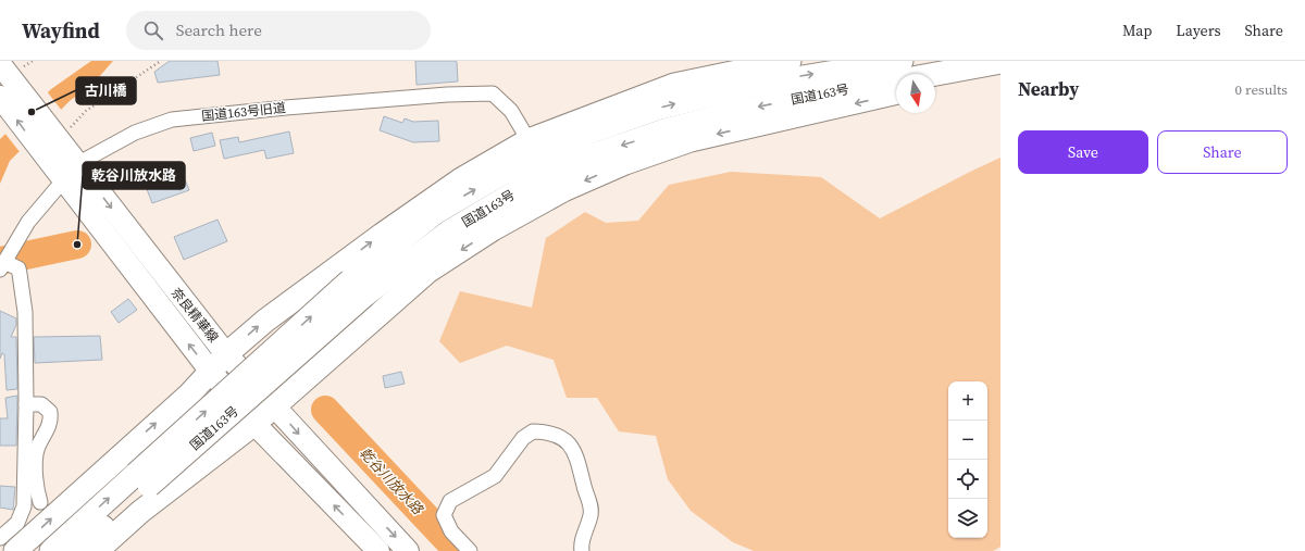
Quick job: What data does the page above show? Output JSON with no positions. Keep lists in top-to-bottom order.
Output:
{
  "streets": {
    "highway": ["国道163号"],
    "main road": ["奈良精華線"],
    "street": ["国道163号旧道"]
  },
  "crossings": [
    ["国道163号旧道", "奈良精華線"]
  ],
  "water": ["乾谷川放水路"],
  "places": ["古川橋", "乾谷川放水路"],
  "north": "bottom",
  "page": {
    "header": "Wayfind",
    "search": "Search here",
    "nav": ["Map", "Layers", "Share"],
    "heading": ["Nearby", "0 results"],
    "buttons": ["Save", "Share"],
    "map_buttons": ["+", "−"]
  }
}
